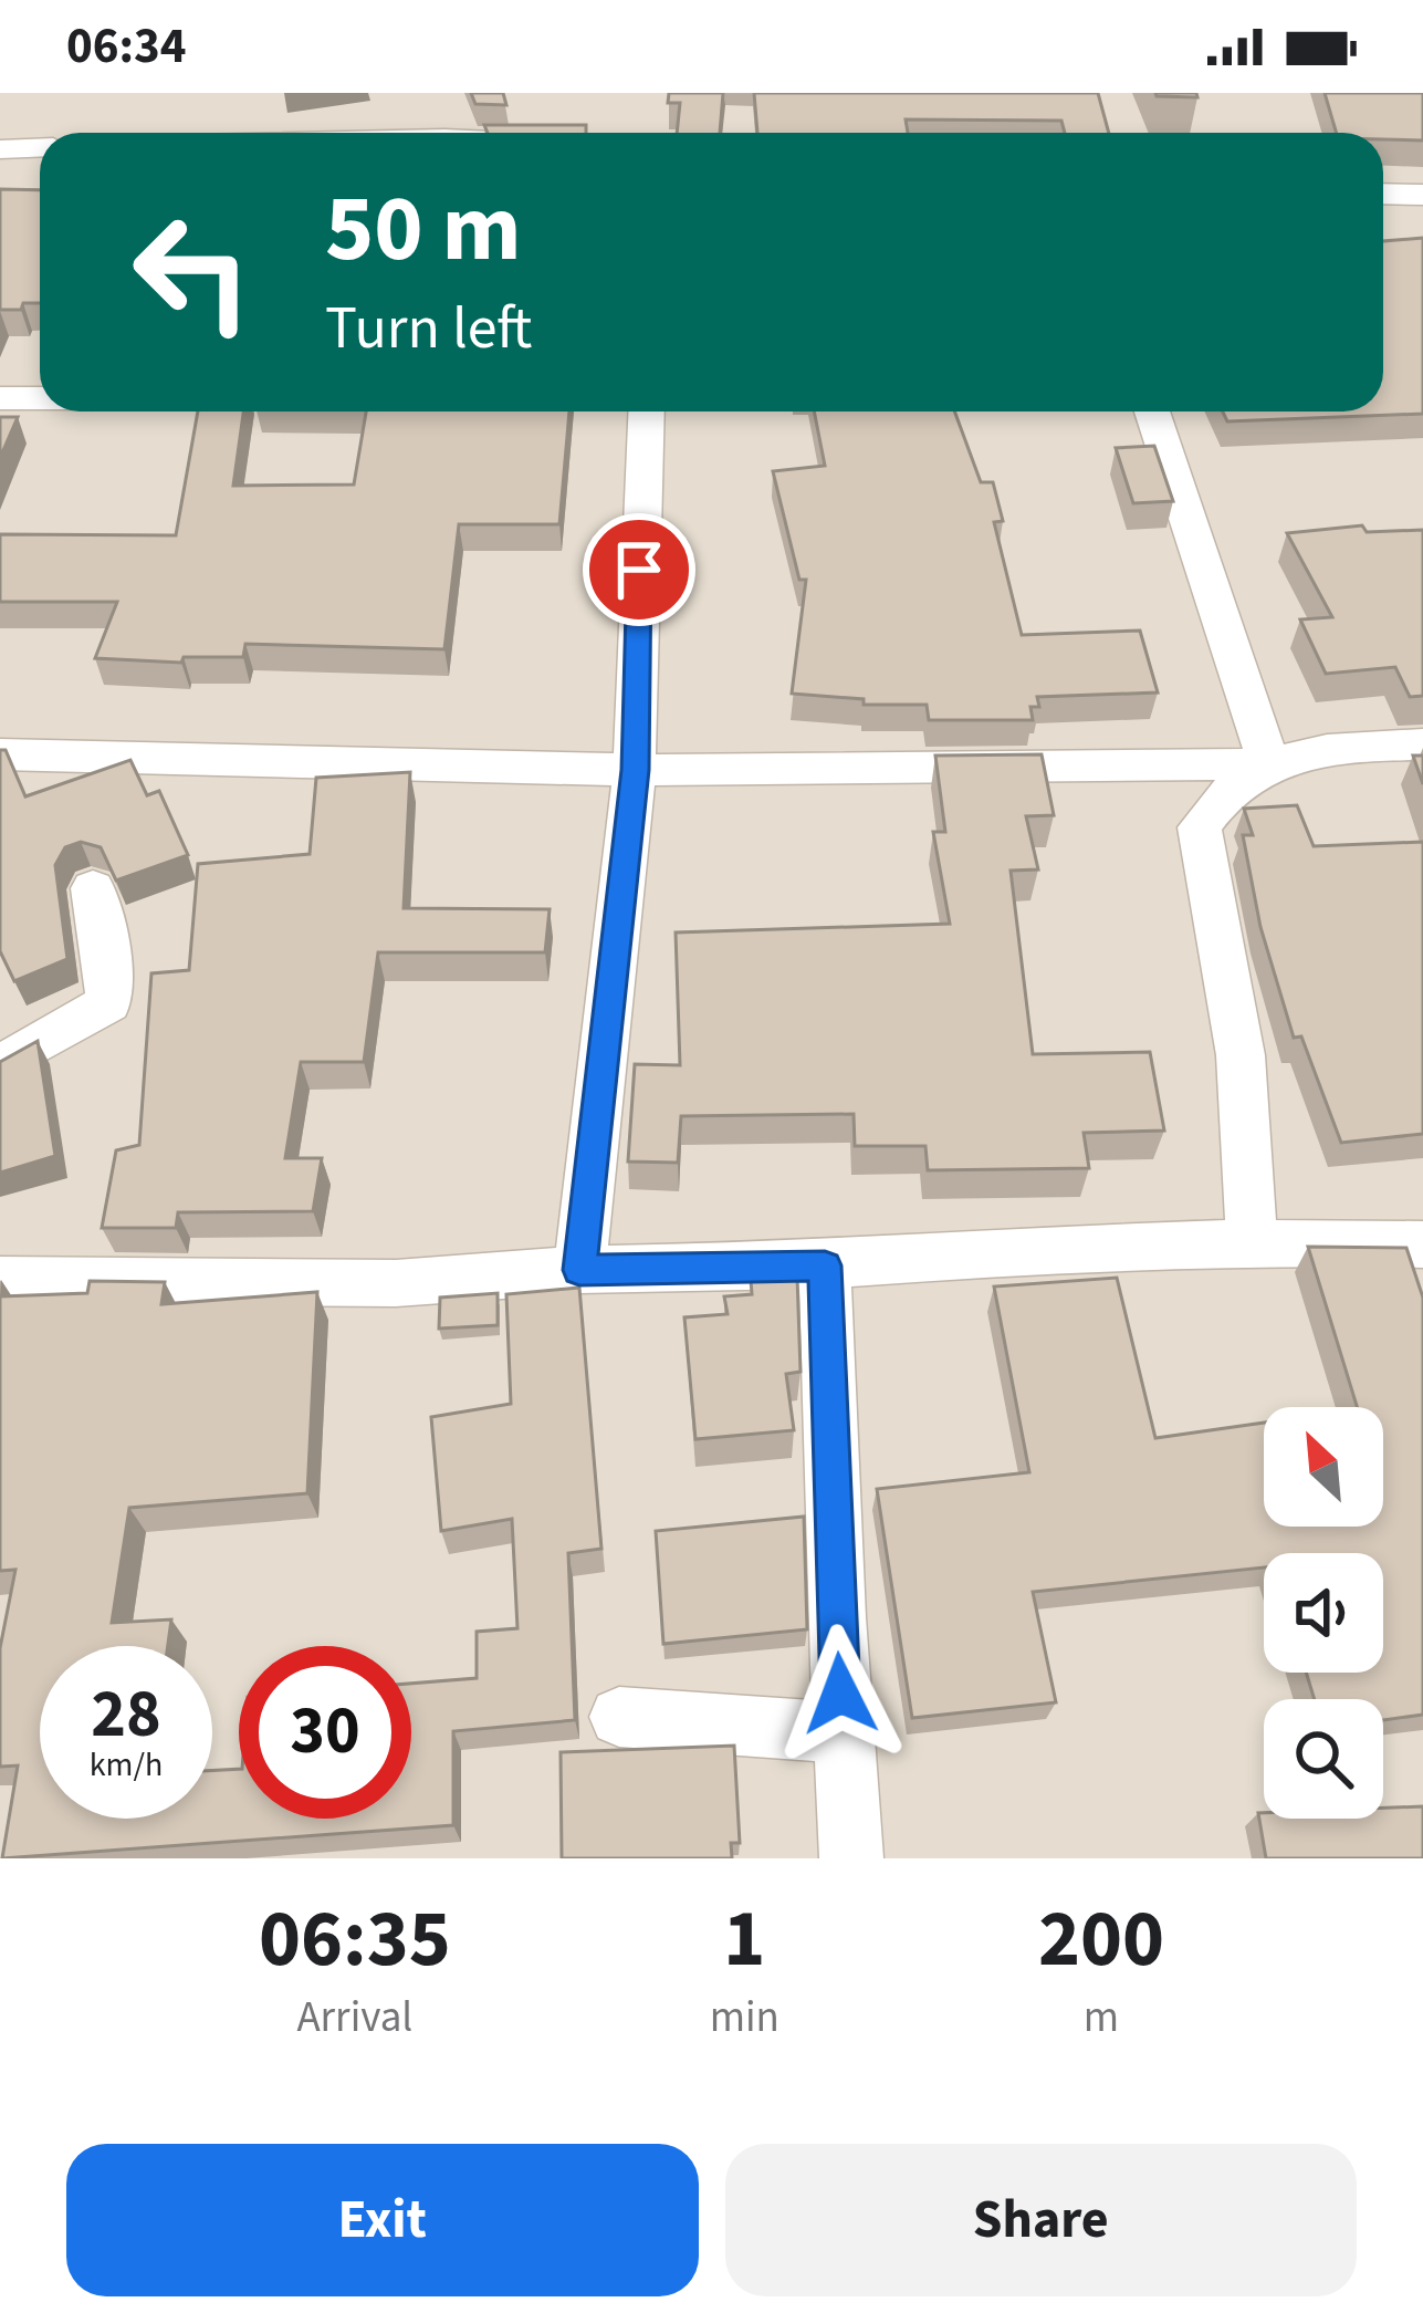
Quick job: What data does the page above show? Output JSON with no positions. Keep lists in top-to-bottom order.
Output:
{
  "north": "top left",
  "page": {
    "status": "06:34",
    "turn": ["50 m", "Turn left"],
    "speed": "28 km/h",
    "limit": "30",
    "eta": [
      "06:35",
      "Arrival",
      "1",
      "min",
      "200",
      "m"
    ],
    "buttons": ["Exit", "Share"]
  }
}
